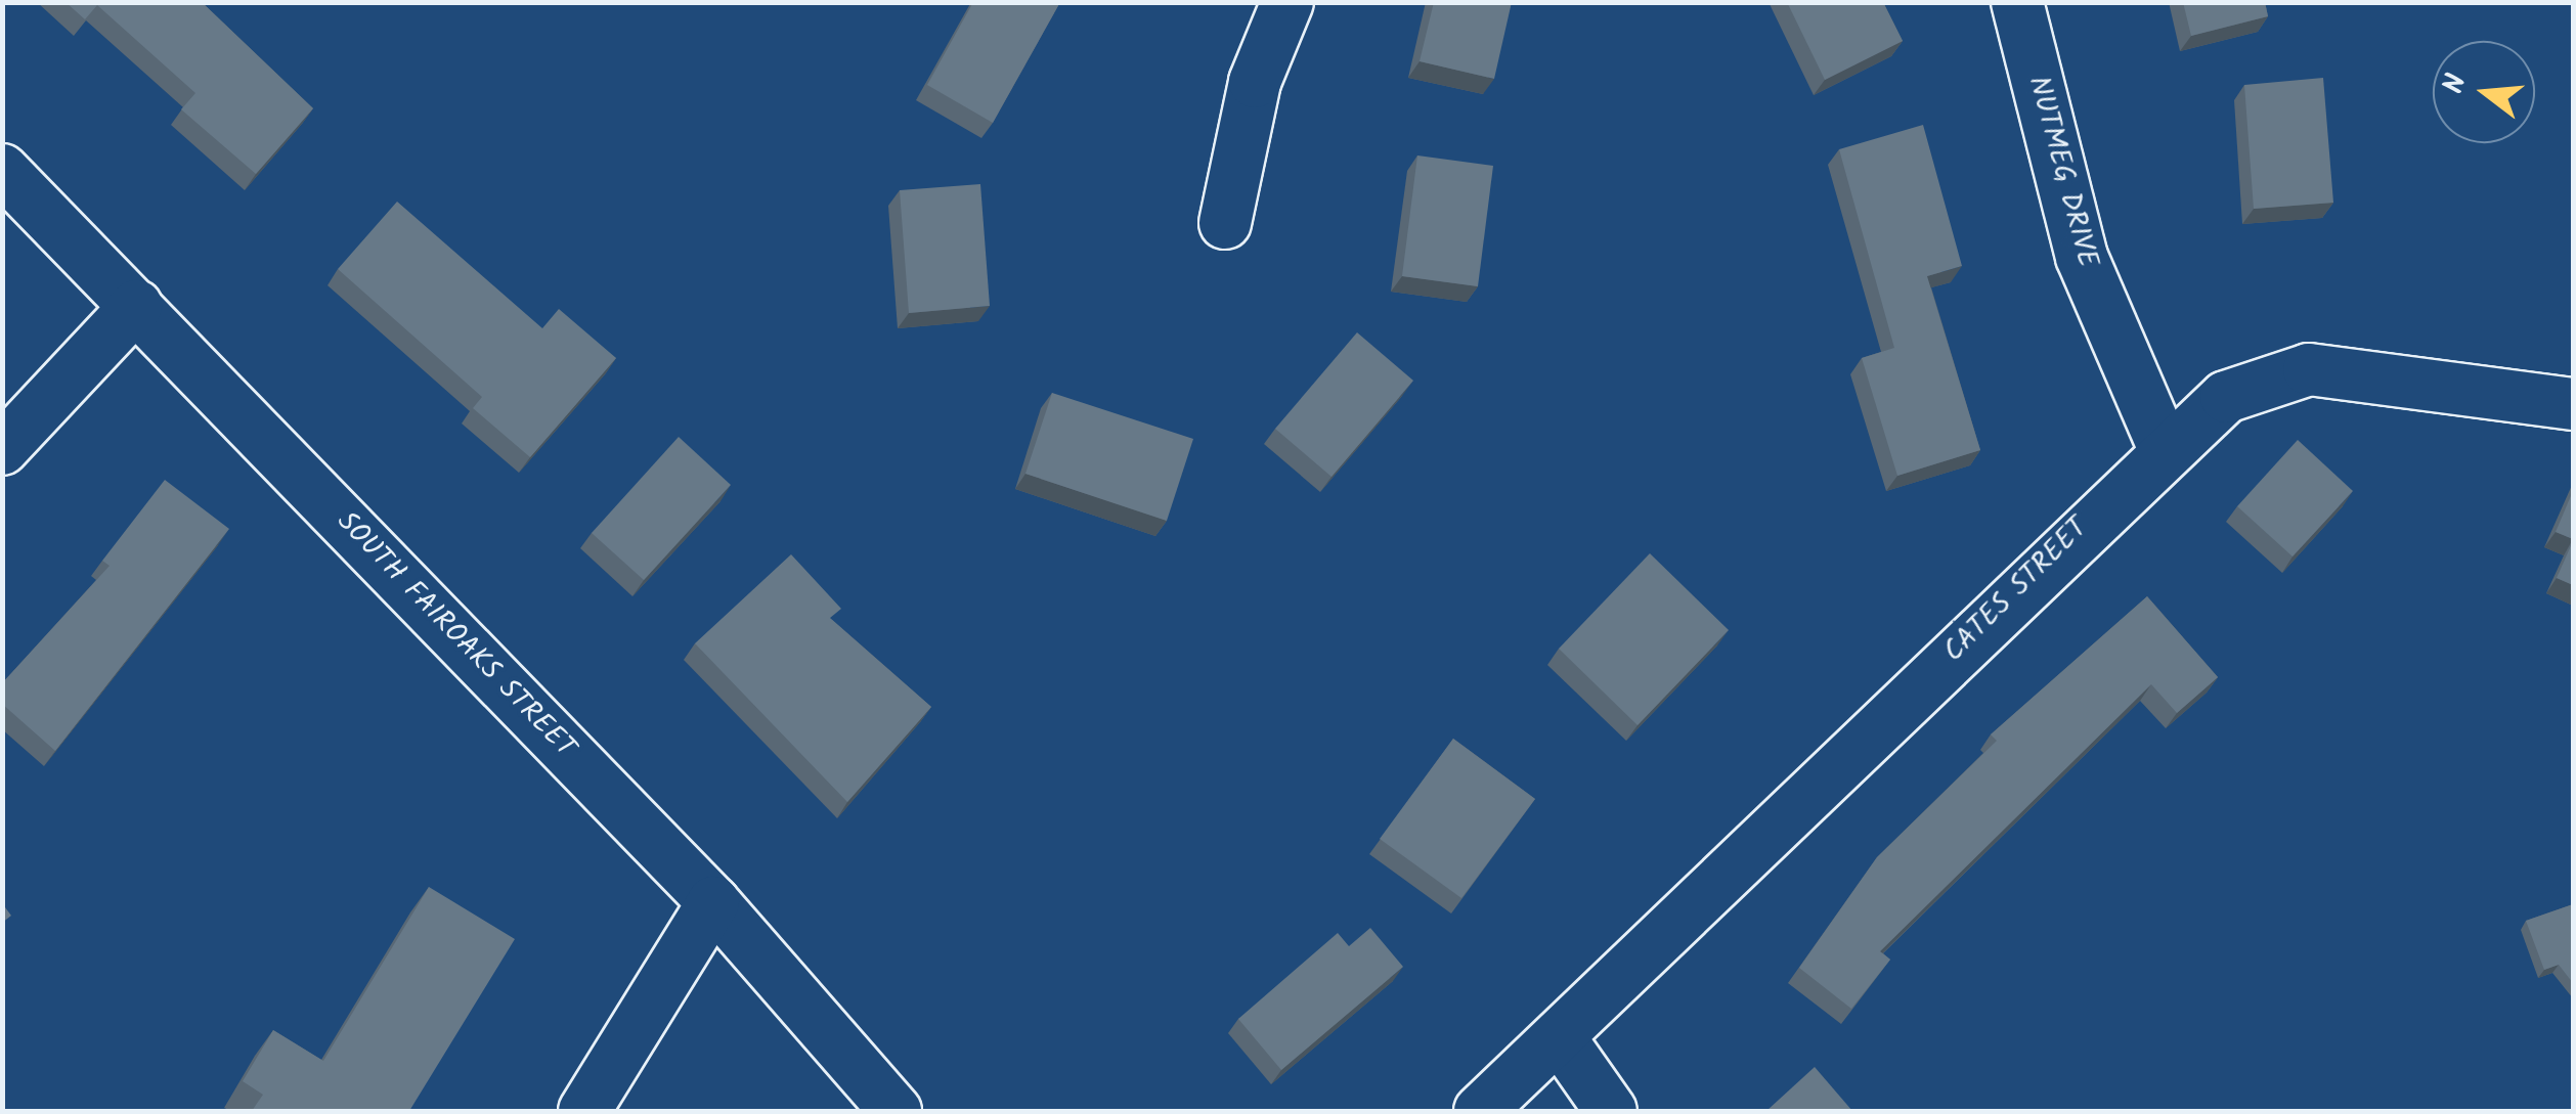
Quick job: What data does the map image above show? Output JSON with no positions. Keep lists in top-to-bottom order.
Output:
{
  "streets": {
    "street": ["NUTMEG DRIVE", "CATES STREET", "SOUTH FAIROAKS STREET"]
  },
  "crossings": [
    ["NUTMEG DRIVE", "CATES STREET"]
  ],
  "north": "left"
}
